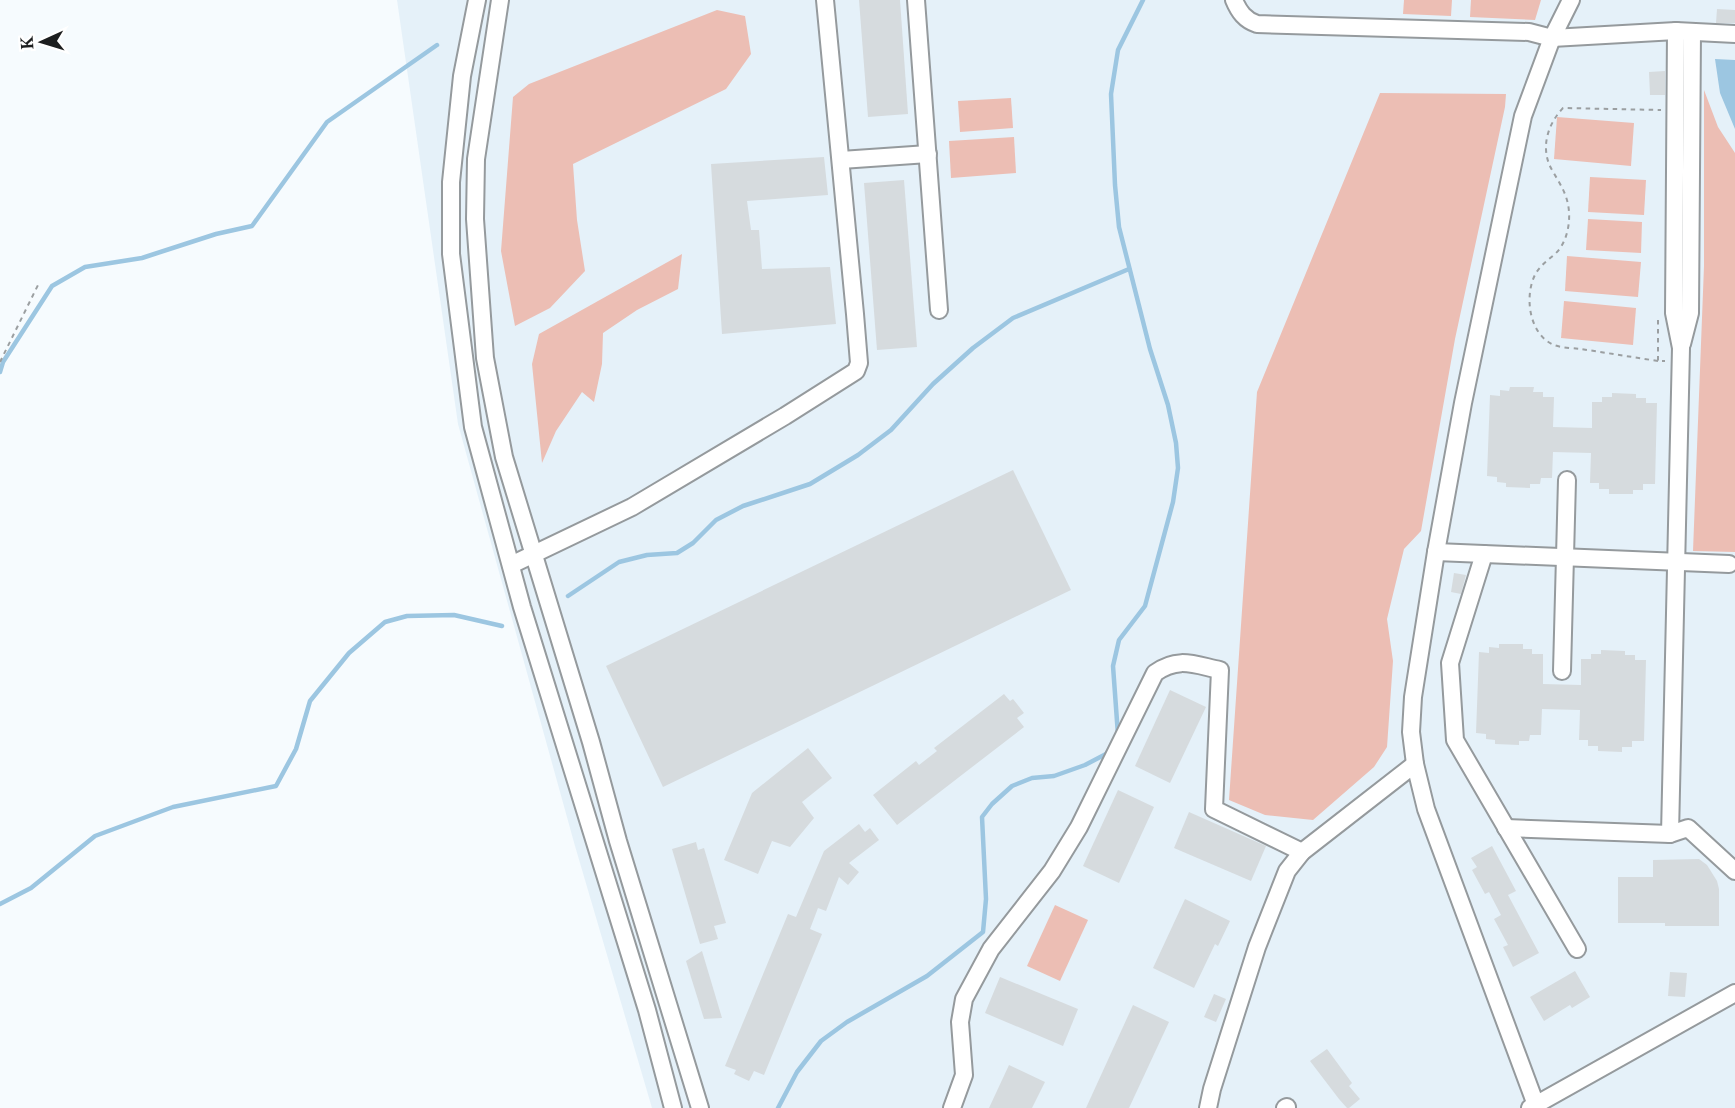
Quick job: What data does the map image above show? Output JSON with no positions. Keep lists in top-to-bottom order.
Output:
{
  "north": "left"
}
